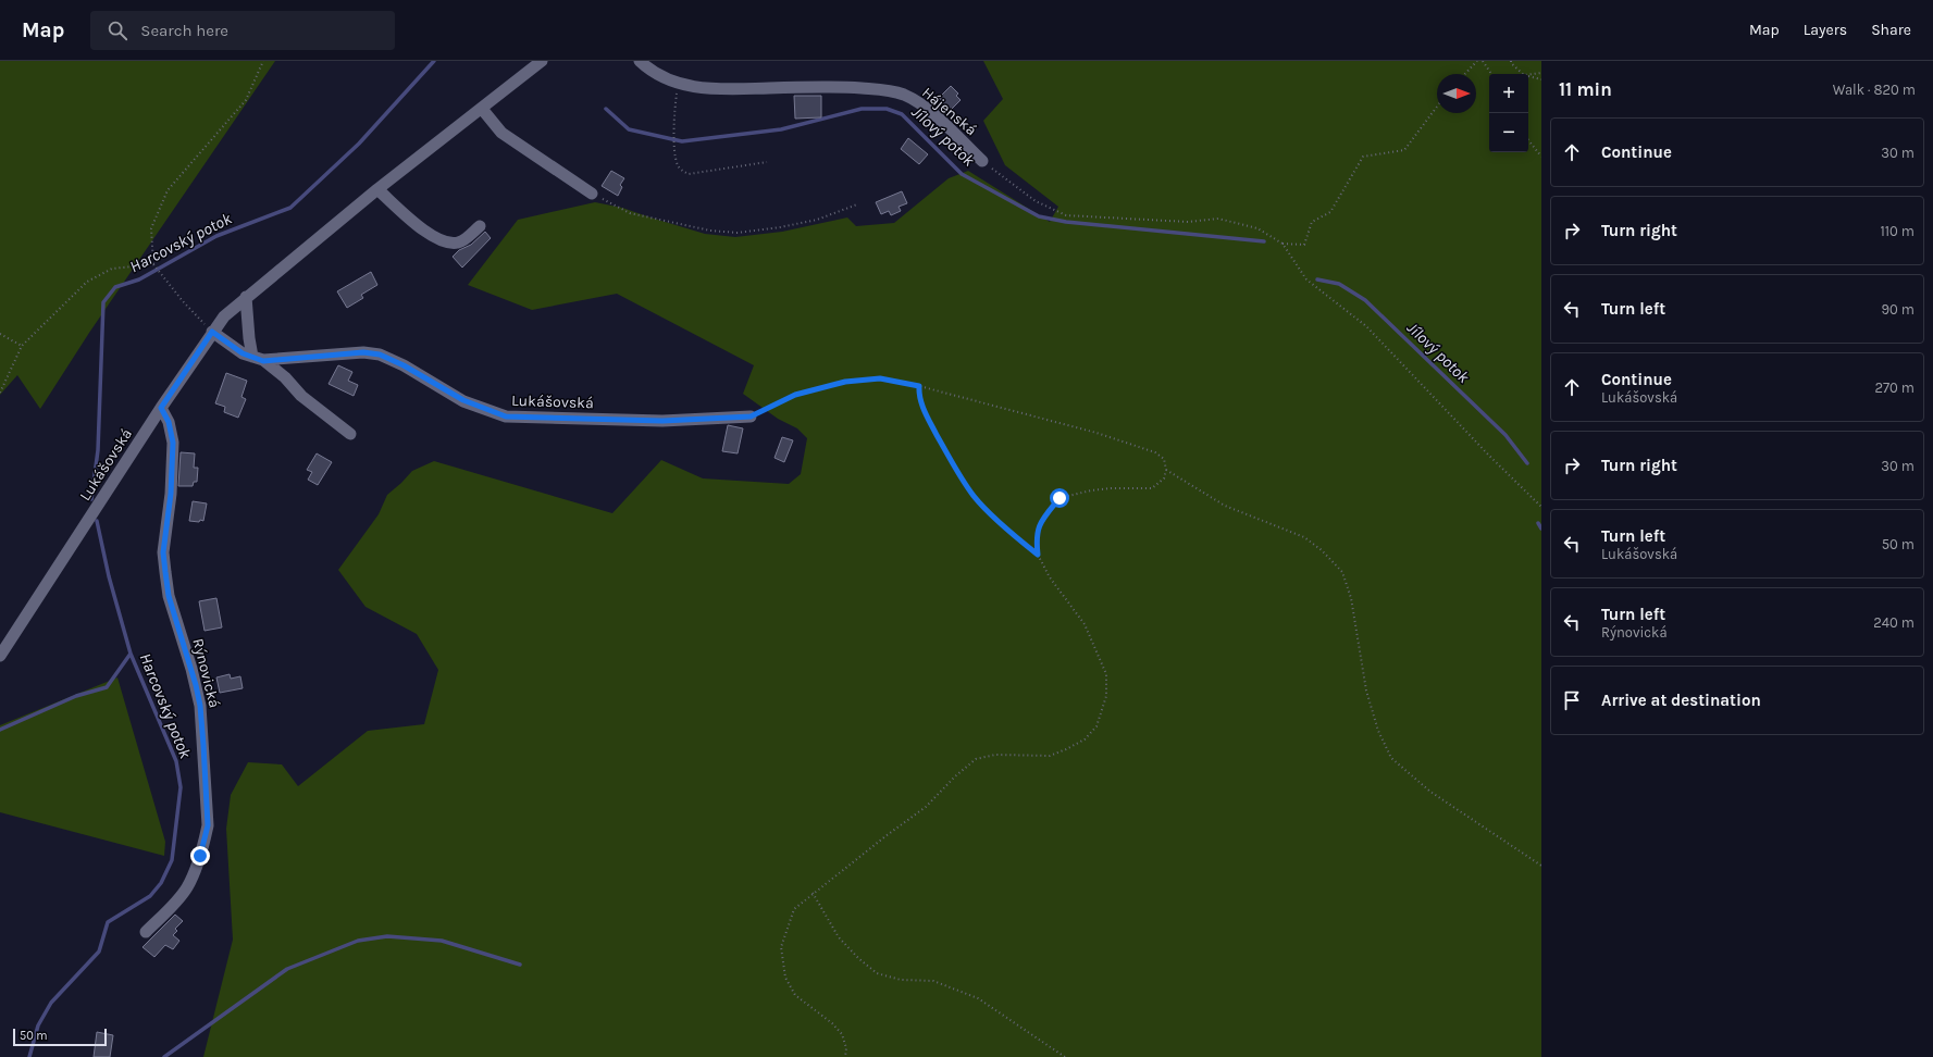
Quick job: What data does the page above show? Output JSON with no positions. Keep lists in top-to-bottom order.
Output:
{
  "streets": {
    "street": ["Hájenská", "Lukášovská", "Rýnovická"]
  },
  "crossings": [
    ["Lukášovská", "Rýnovická"]
  ],
  "water": ["Jílový potok", "Harcovský potok"],
  "scale_bar": "50 m",
  "north": "right",
  "page": {
    "header": "Map",
    "search": "Search here",
    "nav": ["Map", "Layers", "Share"],
    "heading": ["11 min", "Walk · 820 m"],
    "map_buttons": ["+", "−"],
    "list": [
      ["Continue", "30 m"],
      ["Turn right", "110 m"],
      ["Turn left", "90 m"],
      ["Continue", "Lukášovská", "270 m"],
      ["Turn right", "30 m"],
      ["Turn left", "Lukášovská", "50 m"],
      ["Turn left", "Rýnovická", "240 m"],
      "Arrive at destination"
    ],
    "scale": "50 m"
  }
}
